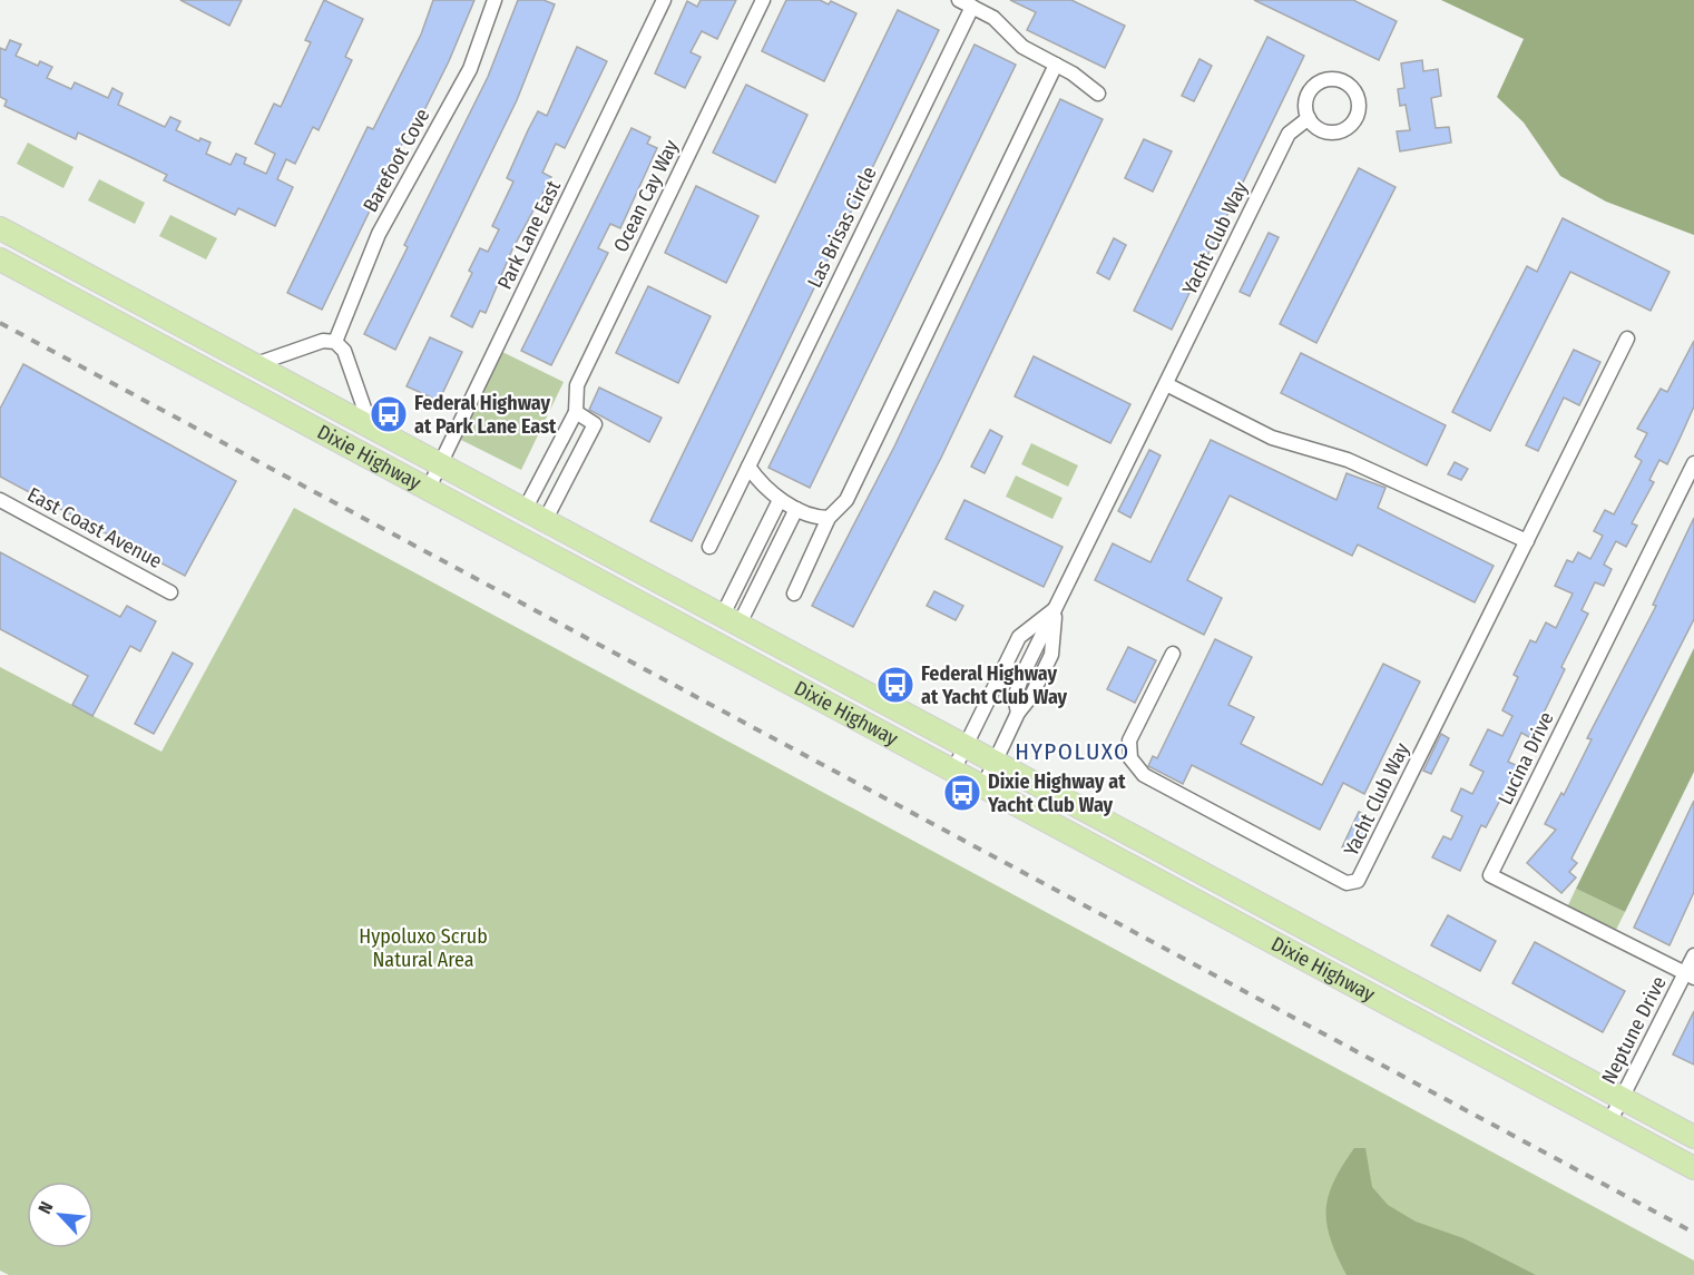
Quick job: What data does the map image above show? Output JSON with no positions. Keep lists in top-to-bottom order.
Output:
{
  "streets": {
    "main road": ["Dixie Highway"],
    "street": [
      "Barefoot Cove",
      "Ocean Cay Way",
      "Las Brisas Circle",
      "Park Lane East",
      "Yacht Club Way",
      "East Coast Avenue",
      "Lucina Drive",
      "Neptune Drive"
    ]
  },
  "crossings": [
    ["Ocean Cay Way", "Dixie Highway"],
    ["Park Lane East", "Dixie Highway"],
    ["Yacht Club Way", "Dixie Highway"],
    ["Dixie Highway", "Neptune Drive"],
    ["Lucina Drive", "Neptune Drive"]
  ],
  "districts": ["HYPOLUXO"],
  "parks": ["Hypoluxo Scrub Natural Area"],
  "places": {
    "bus stop": ["Federal Highway at Park Lane East", "Federal Highway at Yacht Club Way", "Dixie Highway at Yacht Club Way"]
  },
  "north": "top left"
}
